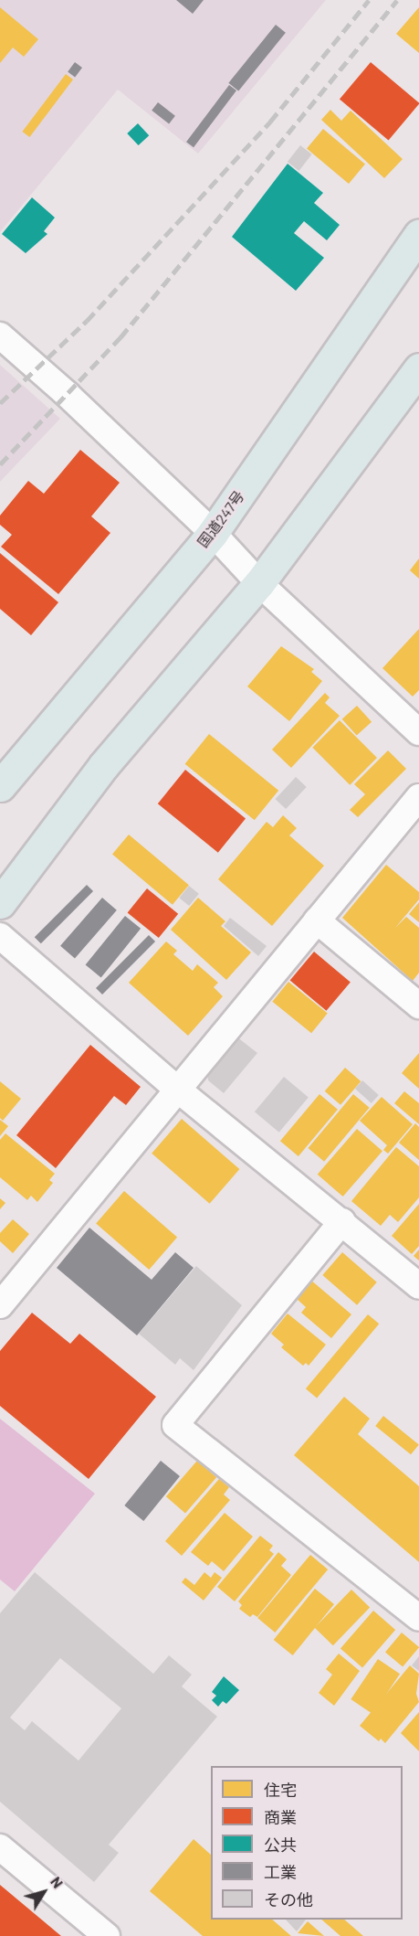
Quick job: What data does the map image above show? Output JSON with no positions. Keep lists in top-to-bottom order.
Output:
{
  "streets": {
    "highway": ["国道247号"]
  },
  "legend": [
    "住宅",
    "商業",
    "公共",
    "工業",
    "その他"
  ],
  "north": "top right"
}
